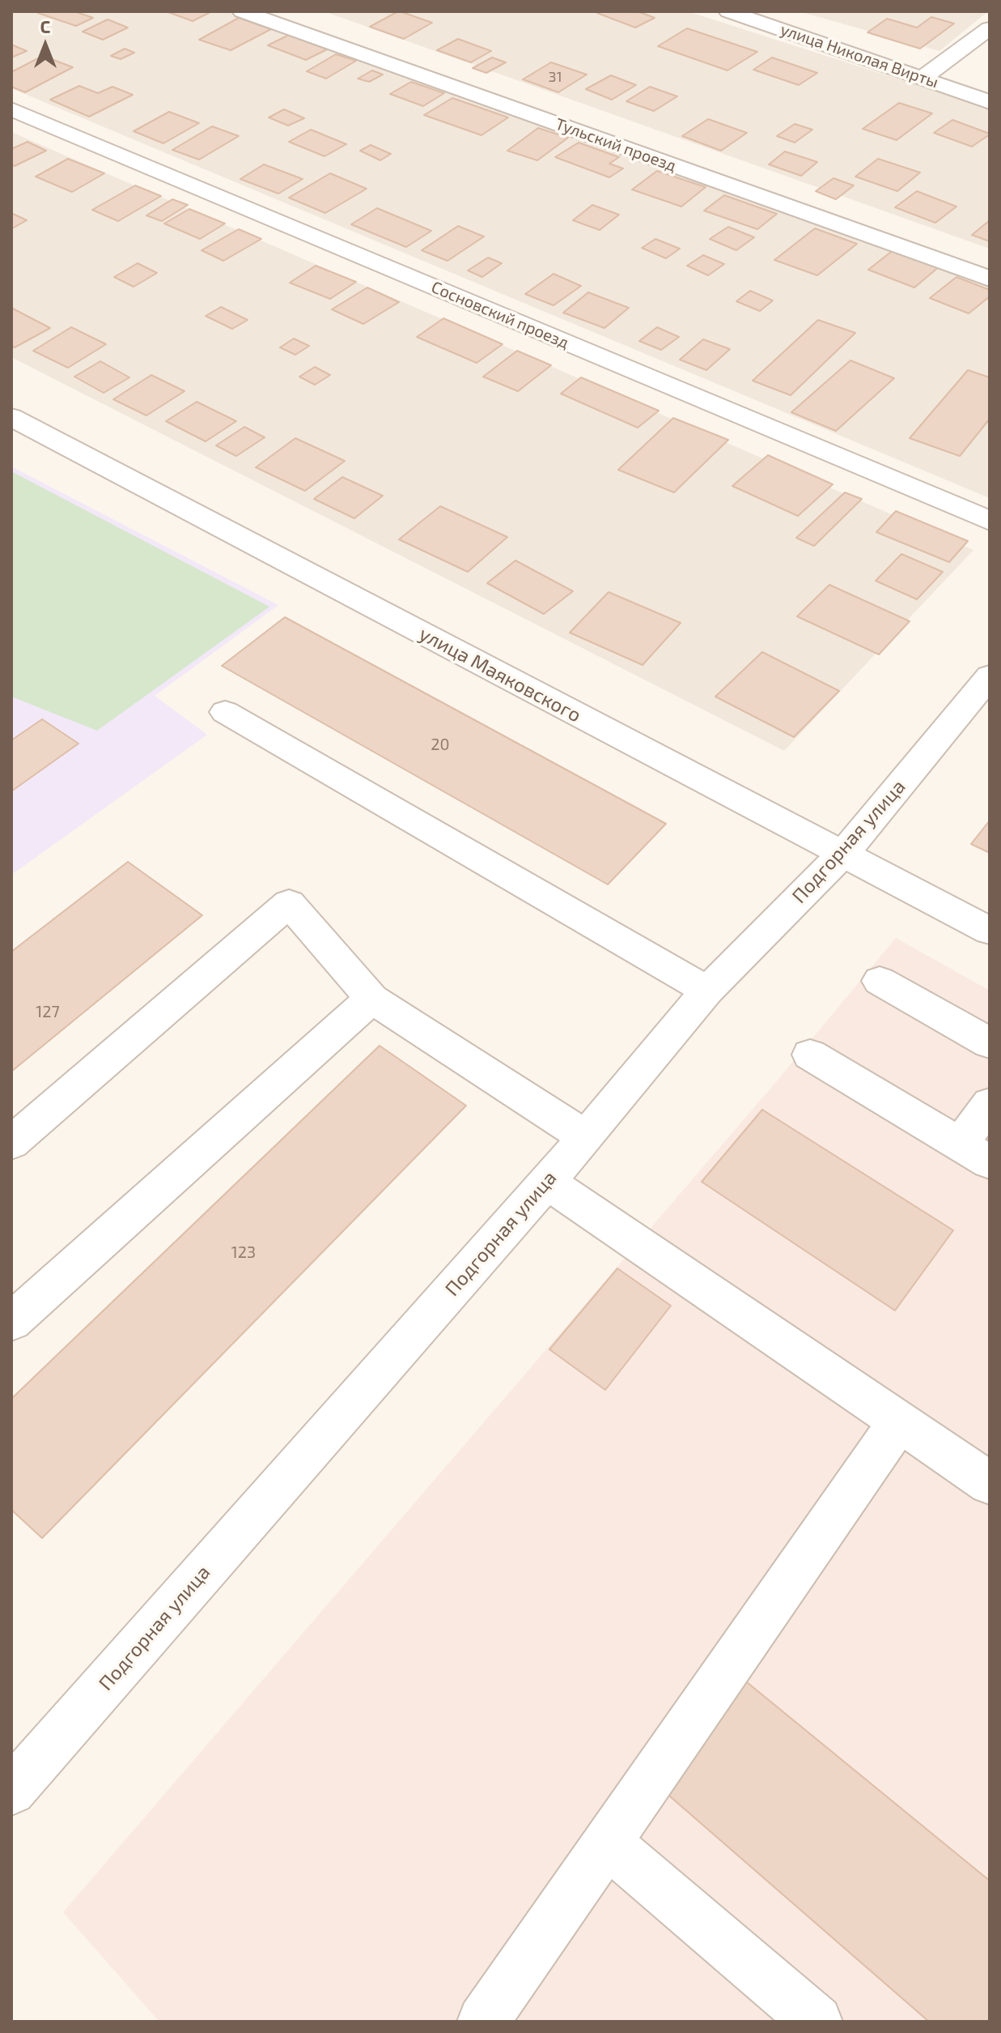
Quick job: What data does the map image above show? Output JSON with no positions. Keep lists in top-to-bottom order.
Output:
{
  "streets": {
    "street": [
      "улица Николая Вирты",
      "Тульский проезд",
      "Сосновский проезд",
      "улица Маяковского",
      "Подгорная улица"
    ]
  },
  "crossings": [
    ["улица Маяковского", "Подгорная улица"]
  ],
  "house_numbers": [
    "31",
    "20",
    "127",
    "123"
  ],
  "north": "top"
}
